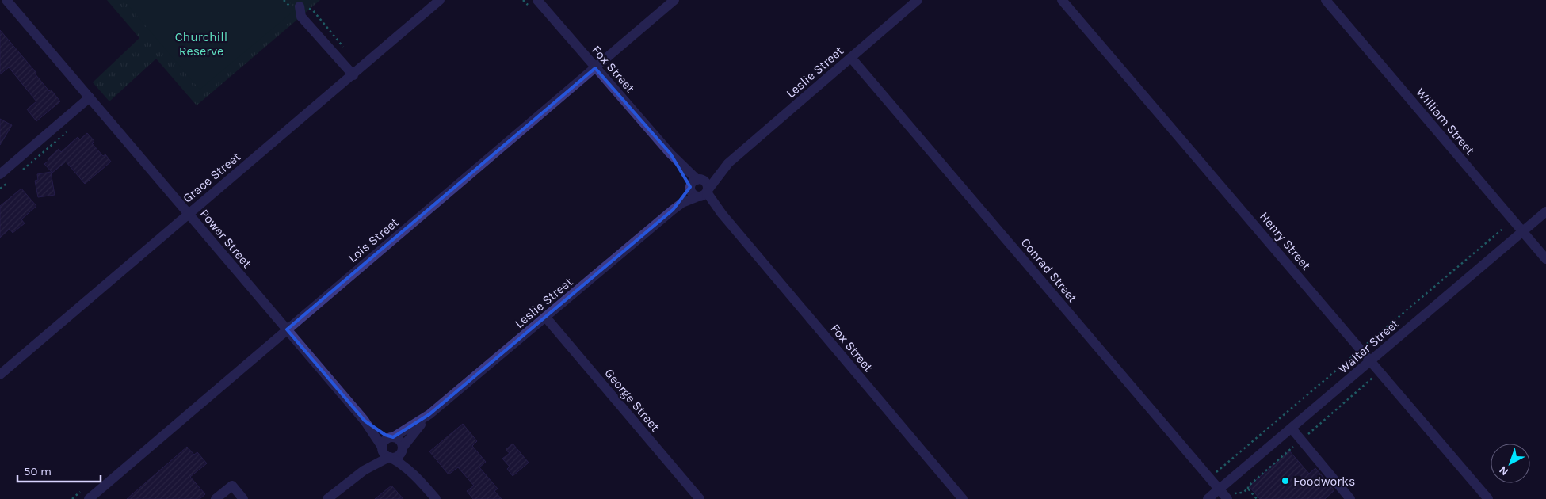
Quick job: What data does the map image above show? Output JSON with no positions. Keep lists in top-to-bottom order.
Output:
{
  "streets": {
    "street": [
      "Fox Street",
      "Leslie Street",
      "William Street",
      "Grace Street",
      "Power Street",
      "Lois Street",
      "Henry Street",
      "Conrad Street",
      "Walter Street",
      "George Street"
    ]
  },
  "crossings": [
    ["Fox Street", "Leslie Street"],
    ["Fox Street", "Lois Street"],
    ["Leslie Street", "Power Street"],
    ["Leslie Street", "Conrad Street"],
    ["Leslie Street", "George Street"],
    ["William Street", "Walter Street"],
    ["Grace Street", "Power Street"],
    ["Power Street", "Lois Street"],
    ["Henry Street", "Walter Street"],
    ["Conrad Street", "Walter Street"]
  ],
  "parks": ["Churchill Reserve"],
  "places": ["Foodworks"],
  "scale_bar": "50 m",
  "north": "bottom left"
}
